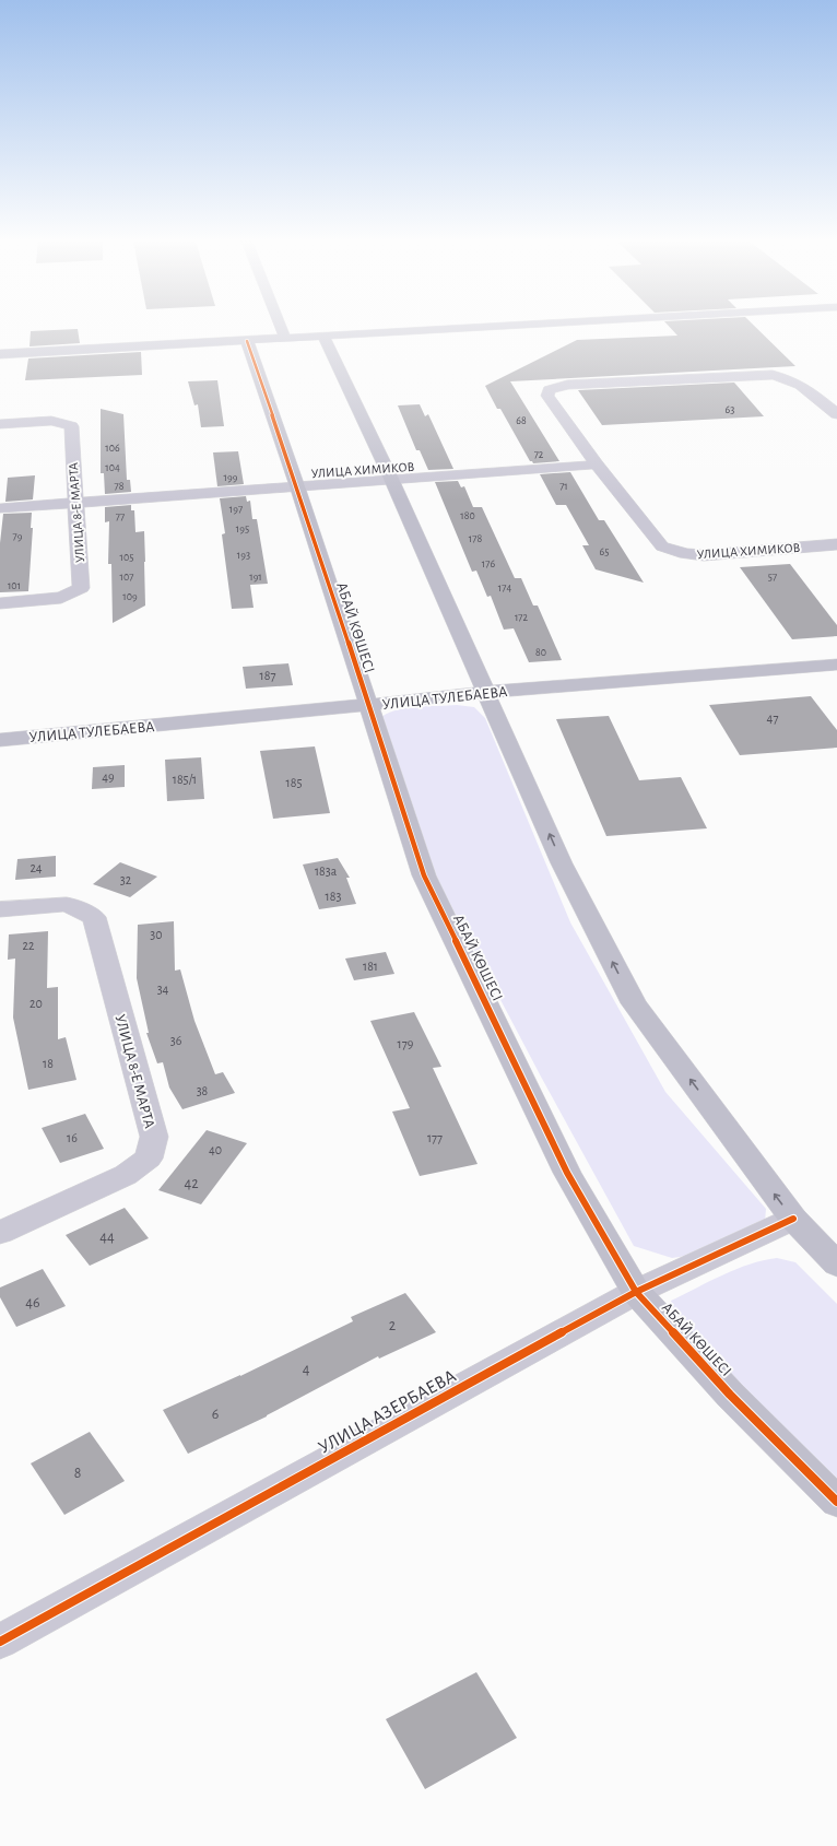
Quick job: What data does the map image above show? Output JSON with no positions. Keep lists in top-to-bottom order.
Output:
{
  "streets": {
    "street": [
      "УЛИЦА ХИМИКОВ",
      "УЛИЦА 8-Е МАРТА",
      "АБАЙ КӨШЕСІ",
      "УЛИЦА ТУЛЕБАЕВА",
      "УЛИЦА АЗЕРБАЕВА"
    ]
  },
  "crossings": [
    ["УЛИЦА ХИМИКОВ", "УЛИЦА 8-Е МАРТА"],
    ["УЛИЦА ХИМИКОВ", "АБАЙ КӨШЕСІ"],
    ["АБАЙ КӨШЕСІ", "УЛИЦА ТУЛЕБАЕВА"],
    ["АБАЙ КӨШЕСІ", "УЛИЦА АЗЕРБАЕВА"]
  ],
  "house_numbers": [
    "63",
    "68",
    "106",
    "72",
    "104",
    "199",
    "78",
    "71",
    "197",
    "180",
    "77",
    "195",
    "79",
    "178",
    "65",
    "193",
    "105",
    "176",
    "107",
    "191",
    "57",
    "101",
    "174",
    "109",
    "172",
    "80",
    "187",
    "47",
    "49",
    "185/1",
    "185",
    "24",
    "183а",
    "32",
    "183",
    "30",
    "22",
    "181",
    "34",
    "20",
    "36",
    "179",
    "18",
    "38",
    "16",
    "177",
    "40",
    "42",
    "44",
    "46",
    "2",
    "4",
    "6",
    "8"
  ]
}
